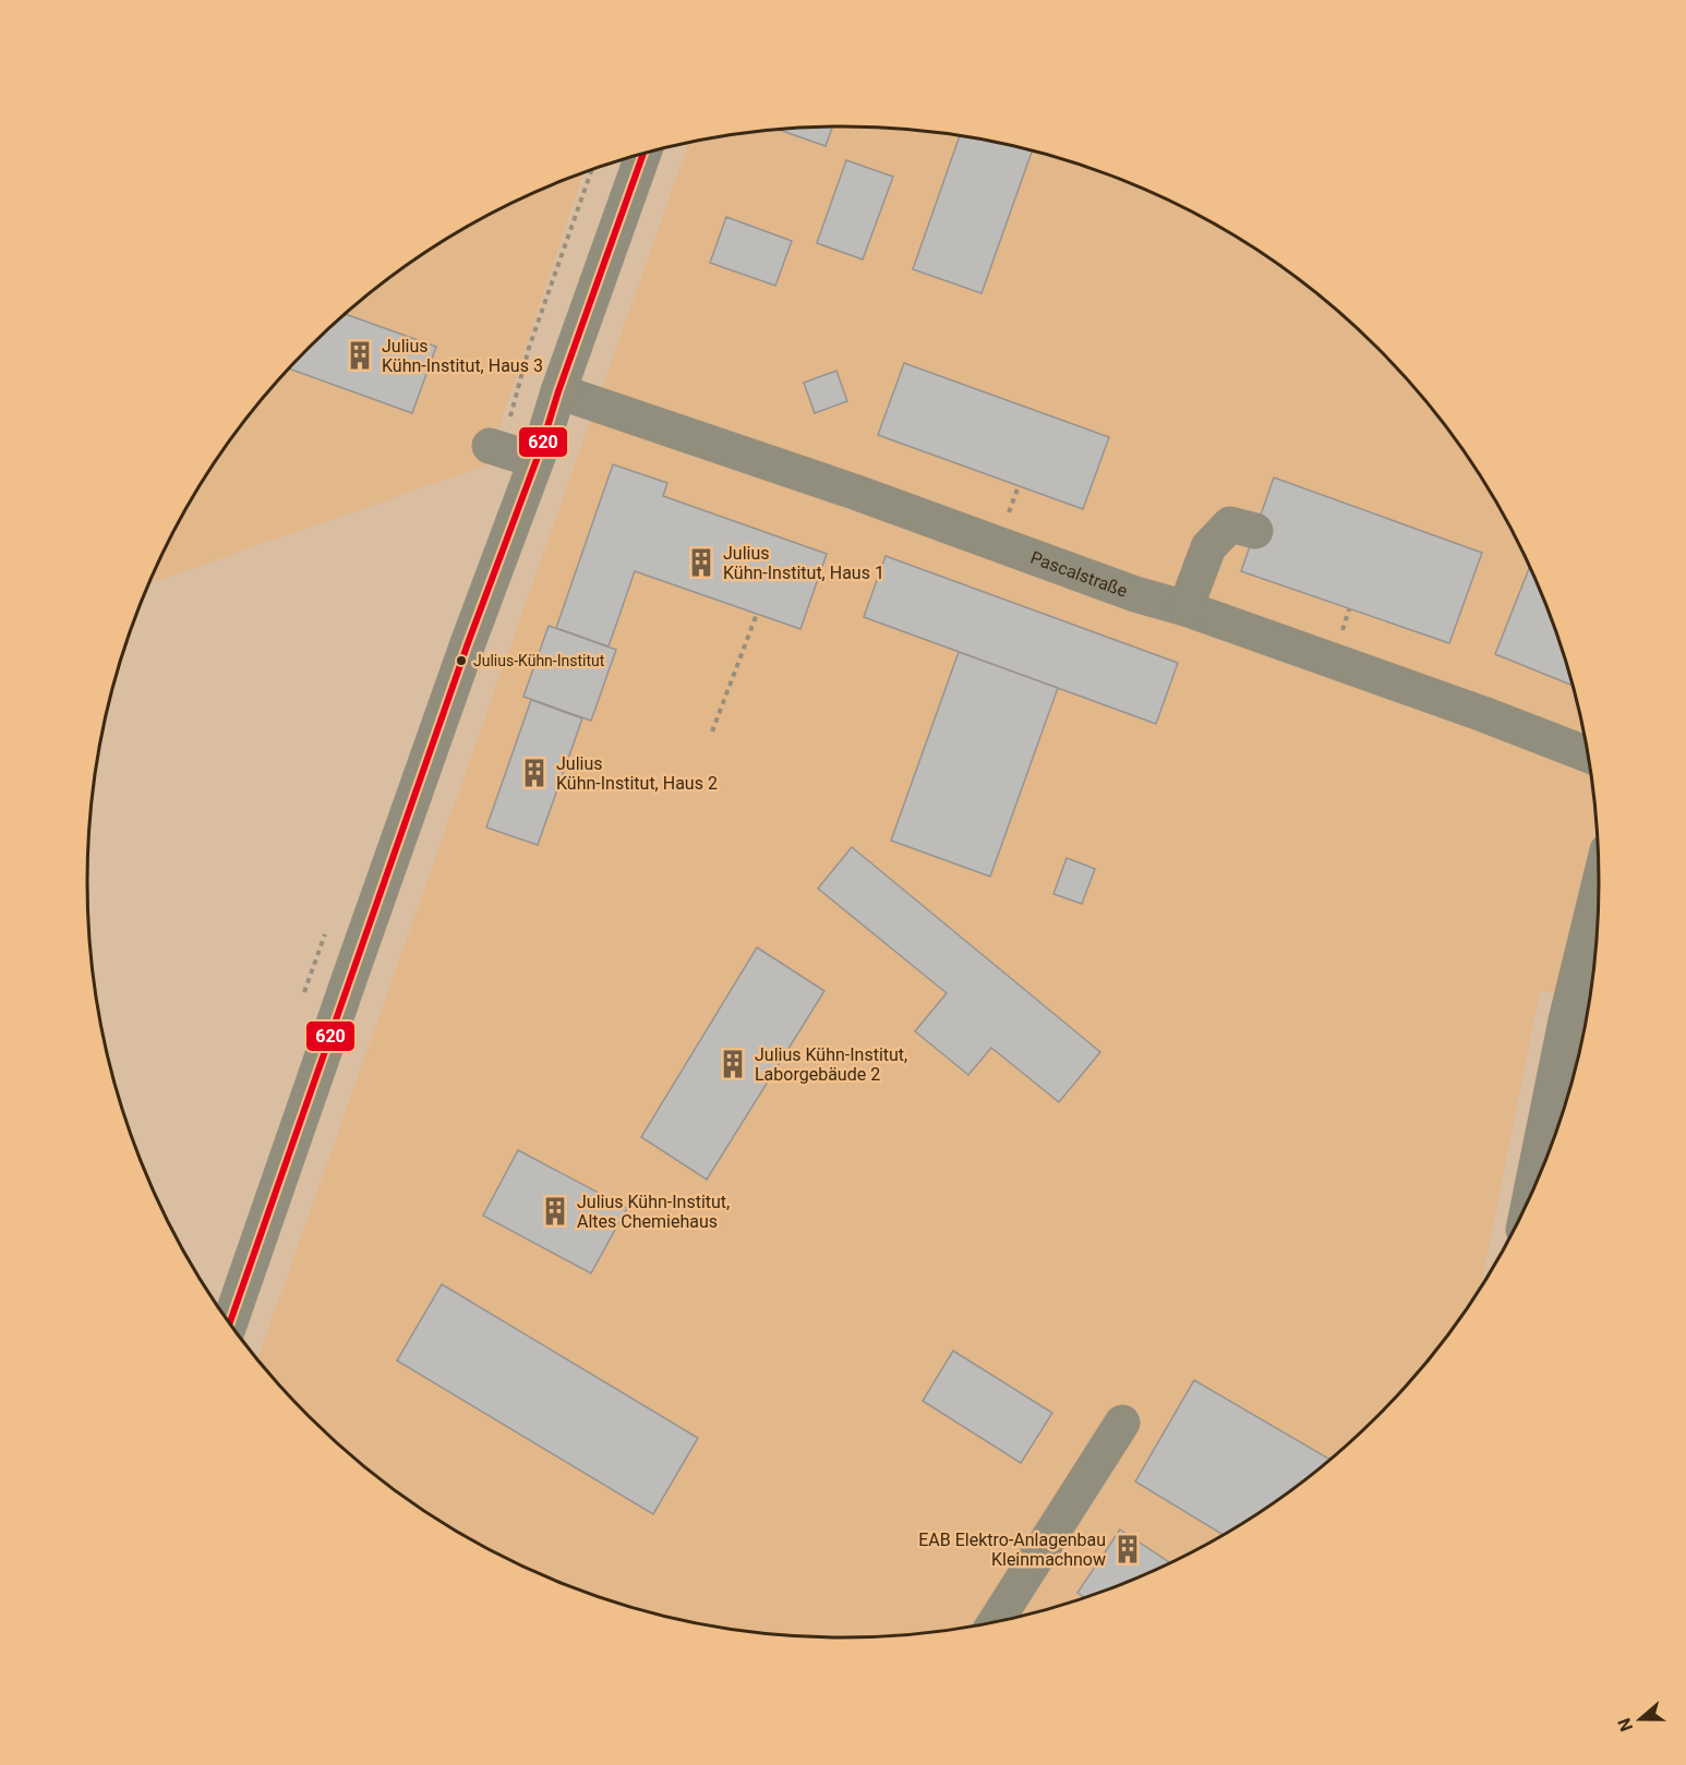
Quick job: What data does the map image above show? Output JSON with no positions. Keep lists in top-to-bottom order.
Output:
{
  "streets": {
    "street": ["Pascalstraße"]
  },
  "places": {
    "building": [
      "Julius Kühn-Institut, Haus 3",
      "Julius Kühn-Institut, Haus 1",
      "Julius Kühn-Institut, Haus 2",
      "Julius Kühn-Institut, Laborgebäude 2",
      "Julius Kühn-Institut, Altes Chemiehaus",
      "EAB Elektro-Anlagenbau Kleinmachnow"
    ],
    "other": ["Julius-Kühn-Institut"]
  },
  "lines": ["transit line 620"],
  "north": "left"
}
